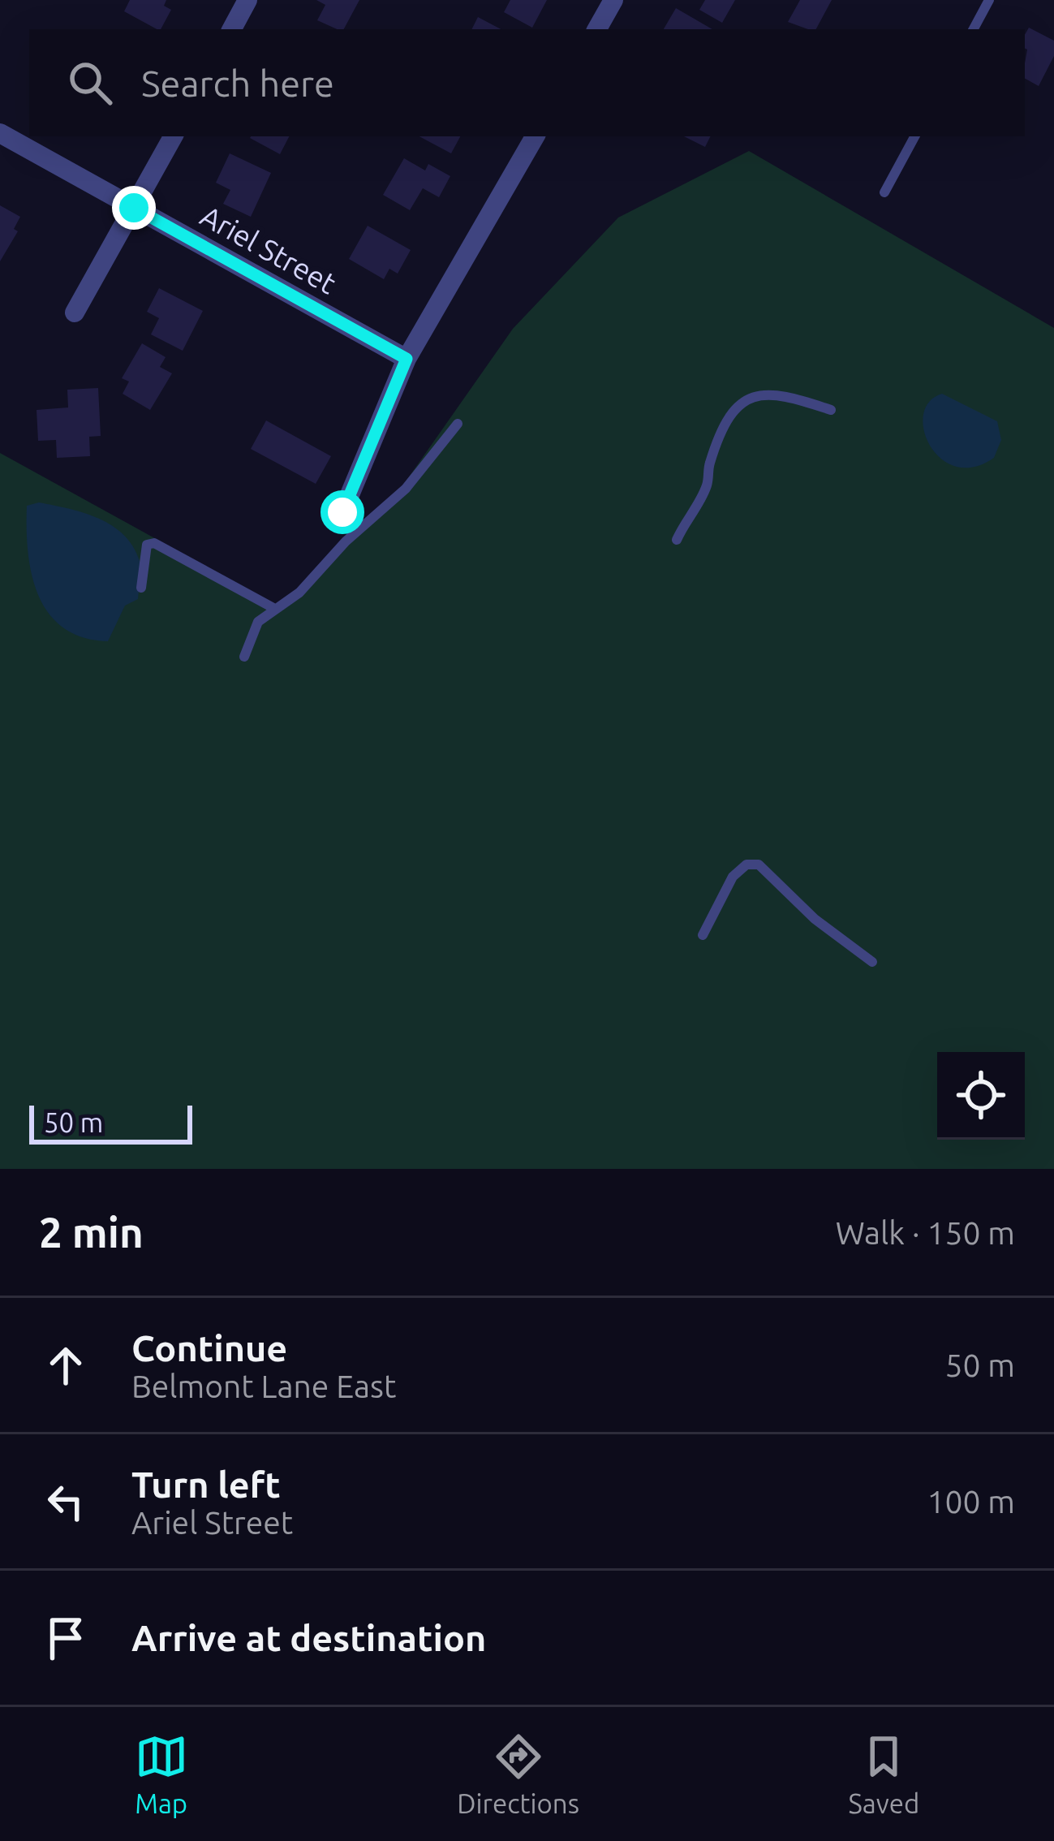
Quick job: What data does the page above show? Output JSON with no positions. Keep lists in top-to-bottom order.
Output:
{
  "streets": {
    "street": ["Ariel Street"]
  },
  "scale_bar": "50 m",
  "page": {
    "search": "Search here",
    "scale": "50 m",
    "heading": ["2 min", "Walk · 150 m"],
    "list": [
      ["Continue", "Belmont Lane East", "50 m"],
      ["Turn left", "Ariel Street", "100 m"],
      "Arrive at destination"
    ],
    "nav": ["Map", "Directions", "Saved"]
  }
}
